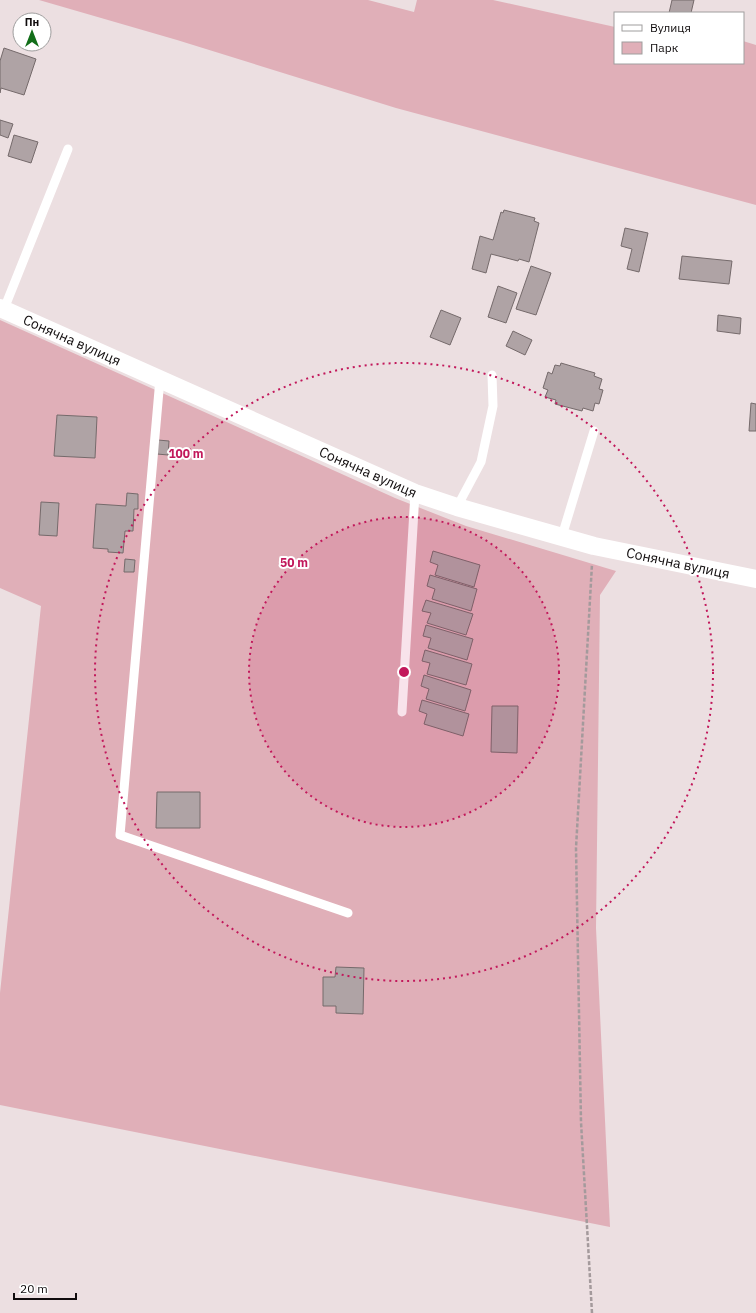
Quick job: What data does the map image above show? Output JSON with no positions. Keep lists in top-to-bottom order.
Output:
{
  "streets": {
    "street": ["Сонячна вулиця"]
  },
  "legend": ["Вулиця", "Парк"],
  "scale_bar": "20 m",
  "north": "top",
  "rings": ["100 m", "50 m"]
}
